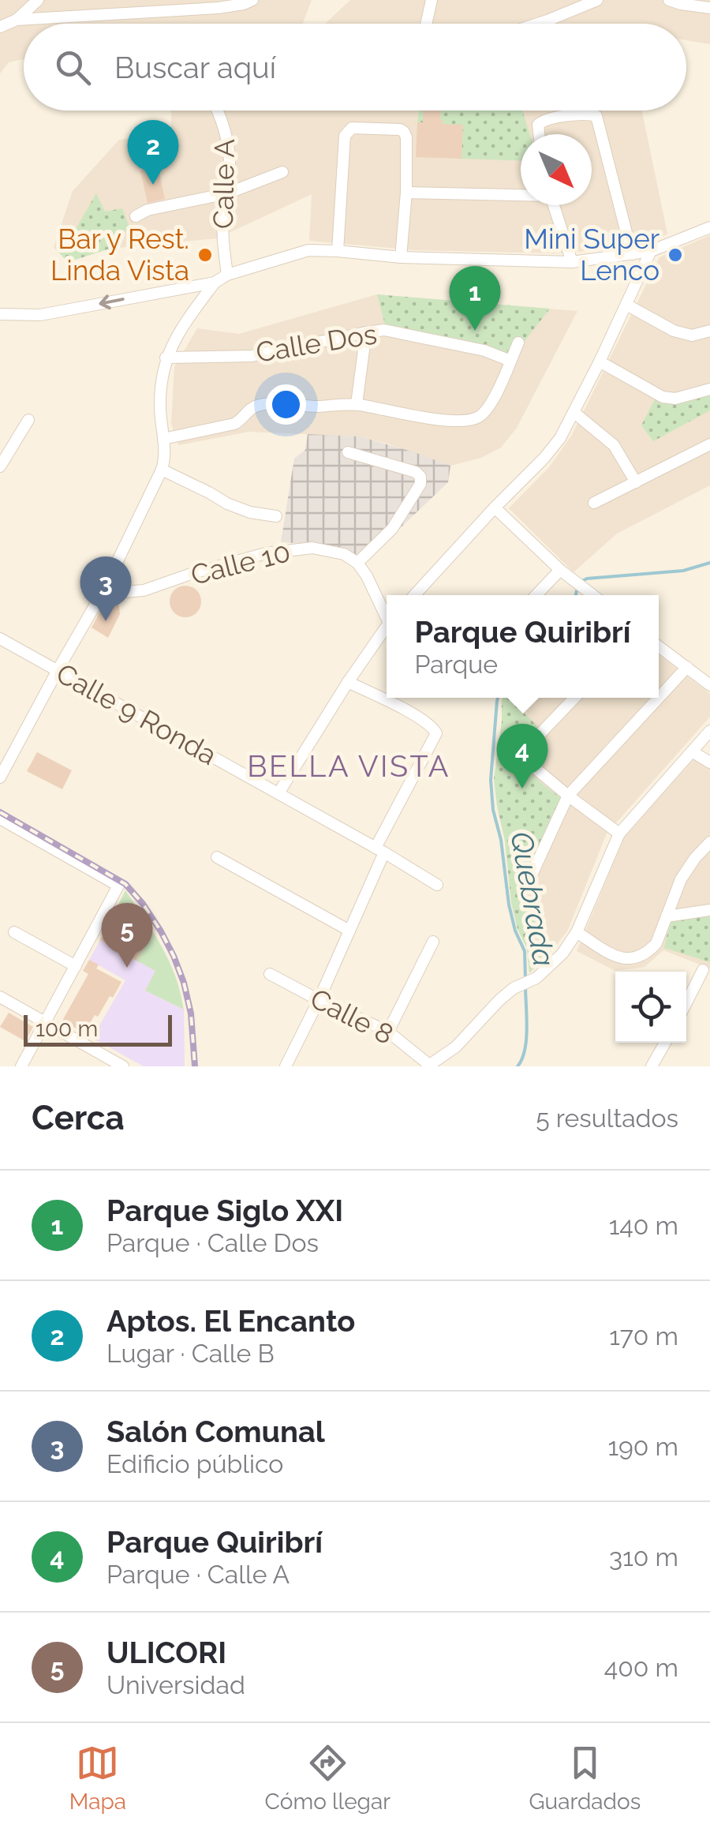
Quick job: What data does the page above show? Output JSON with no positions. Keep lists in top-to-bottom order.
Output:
{
  "streets": {
    "street": [
      "Calle A",
      "Calle Dos",
      "Calle 10",
      "Calle 9 Ronda",
      "Calle 8"
    ]
  },
  "districts": ["BELLA VISTA"],
  "water": ["Quebrada"],
  "places": ["Bar y Rest. Linda Vista", "Mini Super Lenco"],
  "scale_bar": "100 m",
  "north": "bottom right",
  "page": {
    "search": "Buscar aquí",
    "pins": [
      "2",
      "1",
      "3",
      "4",
      "5"
    ],
    "popup": ["Parque Quiribrí", "Parque"],
    "scale": "100 m",
    "heading": ["Cerca", "5 resultados"],
    "list": [
      {
        "mark": "1",
        "name": "Parque Siglo XXI",
        "note": "Parque · Calle Dos",
        "value": "140 m"
      },
      {
        "mark": "2",
        "name": "Aptos. El Encanto",
        "note": "Lugar · Calle B",
        "value": "170 m"
      },
      {
        "mark": "3",
        "name": "Salón Comunal",
        "note": "Edificio público",
        "value": "190 m"
      },
      {
        "mark": "4",
        "name": "Parque Quiribrí",
        "note": "Parque · Calle A",
        "value": "310 m"
      },
      {
        "mark": "5",
        "name": "ULICORI",
        "note": "Universidad",
        "value": "400 m"
      }
    ],
    "nav": ["Mapa", "Cómo llegar", "Guardados"]
  }
}
